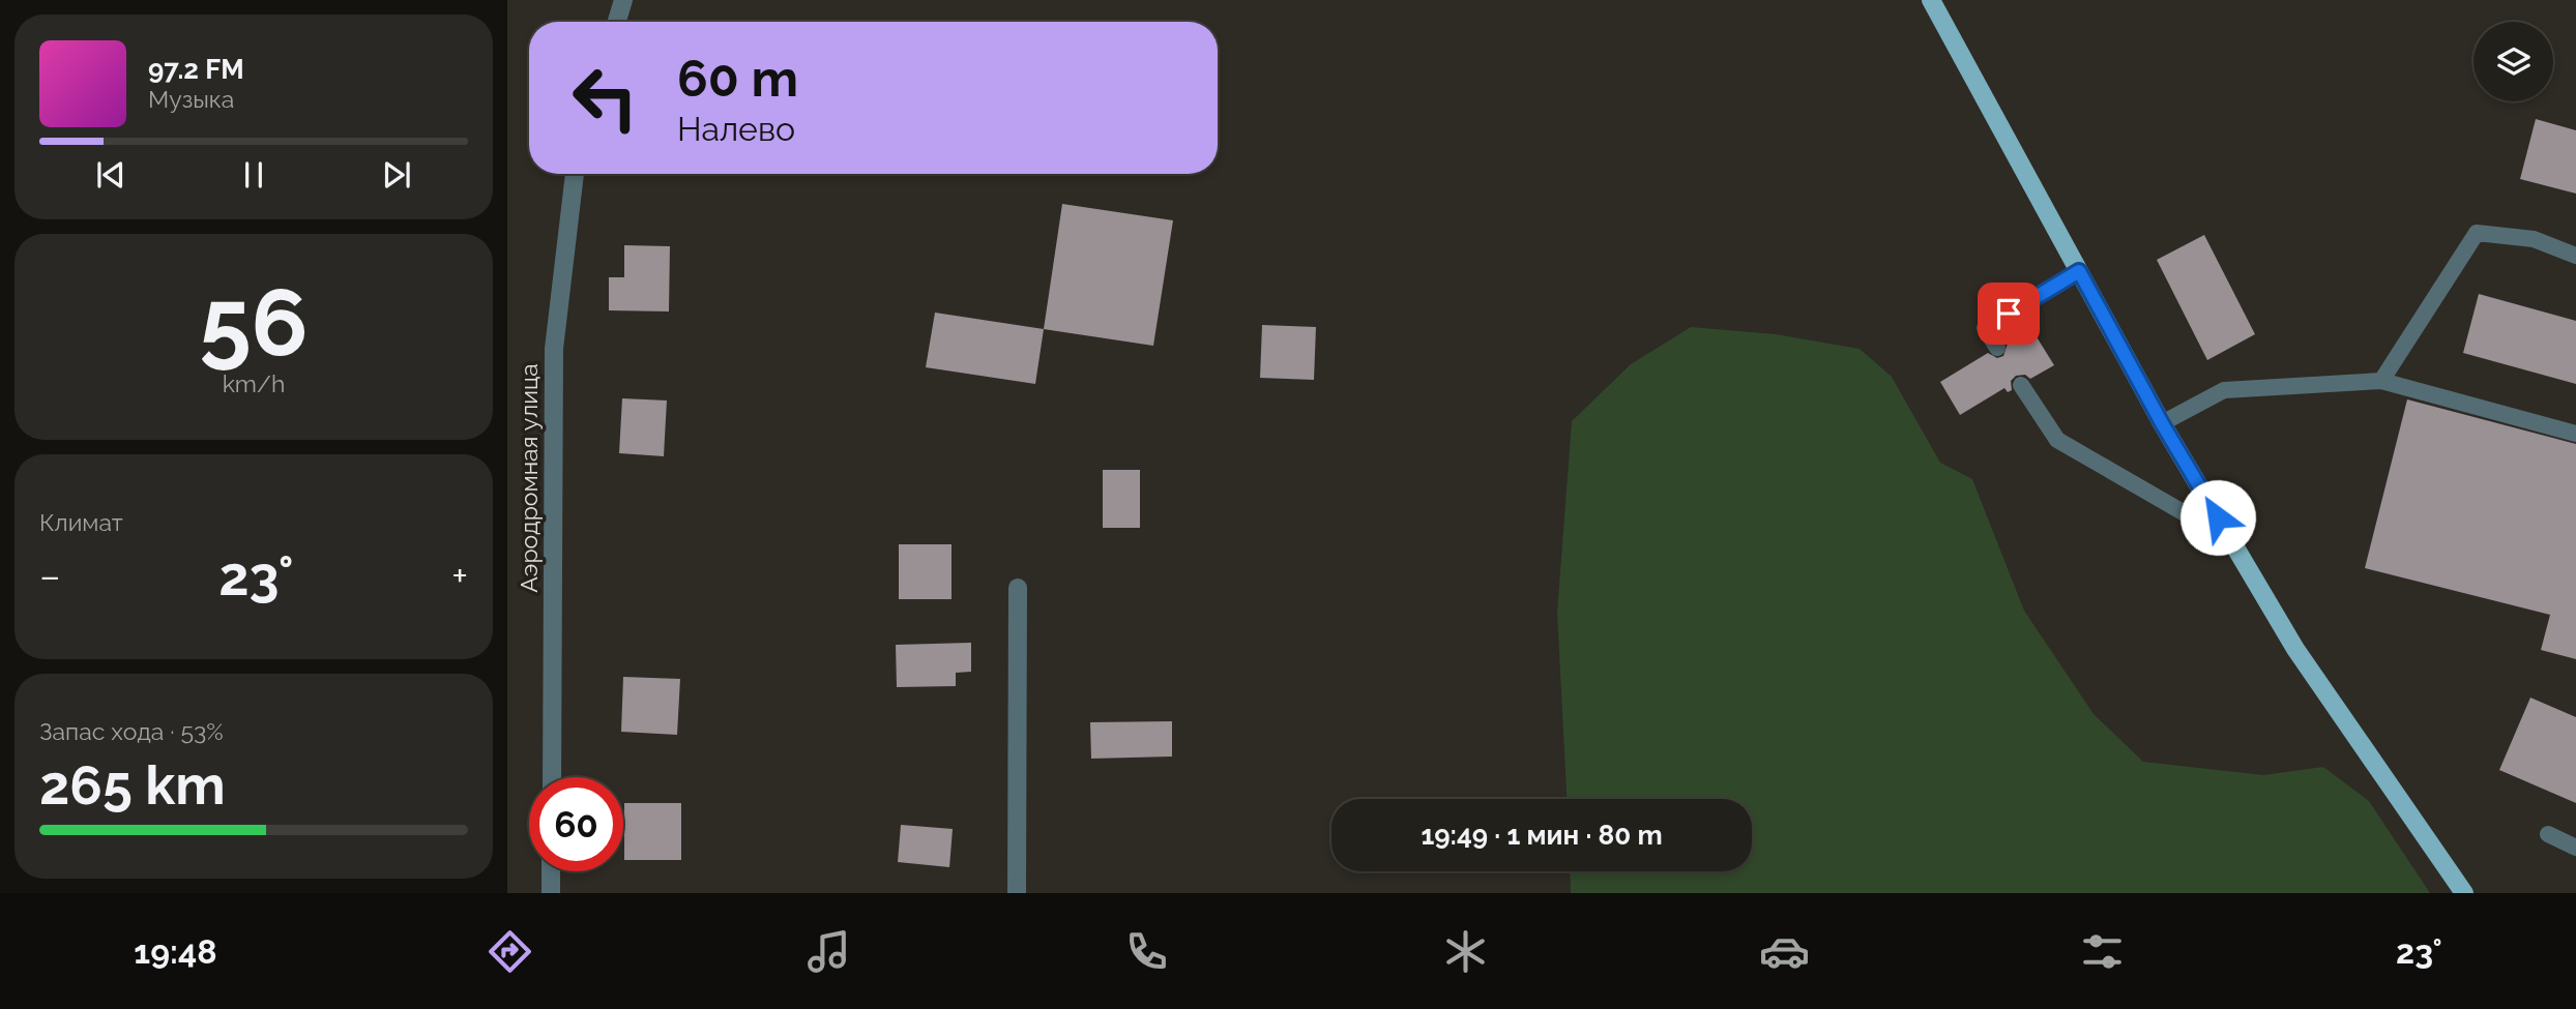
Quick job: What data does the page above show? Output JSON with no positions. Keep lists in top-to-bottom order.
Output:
{
  "streets": {
    "street": ["Аэродромная улица"]
  },
  "page": {
    "turn": ["60 m", "Налево"],
    "song": ["97.2 FM", "Музыка"],
    "tile": [
      ["56", "km/h"],
      "Климат",
      ["Запас хода · 53%", "265 km"]
    ],
    "heat": ["−", "23°", "+"],
    "limit": "60",
    "trip": "19:49 · 1 мин · 80 m",
    "tabs": ["19:48", "23°"]
  }
}
